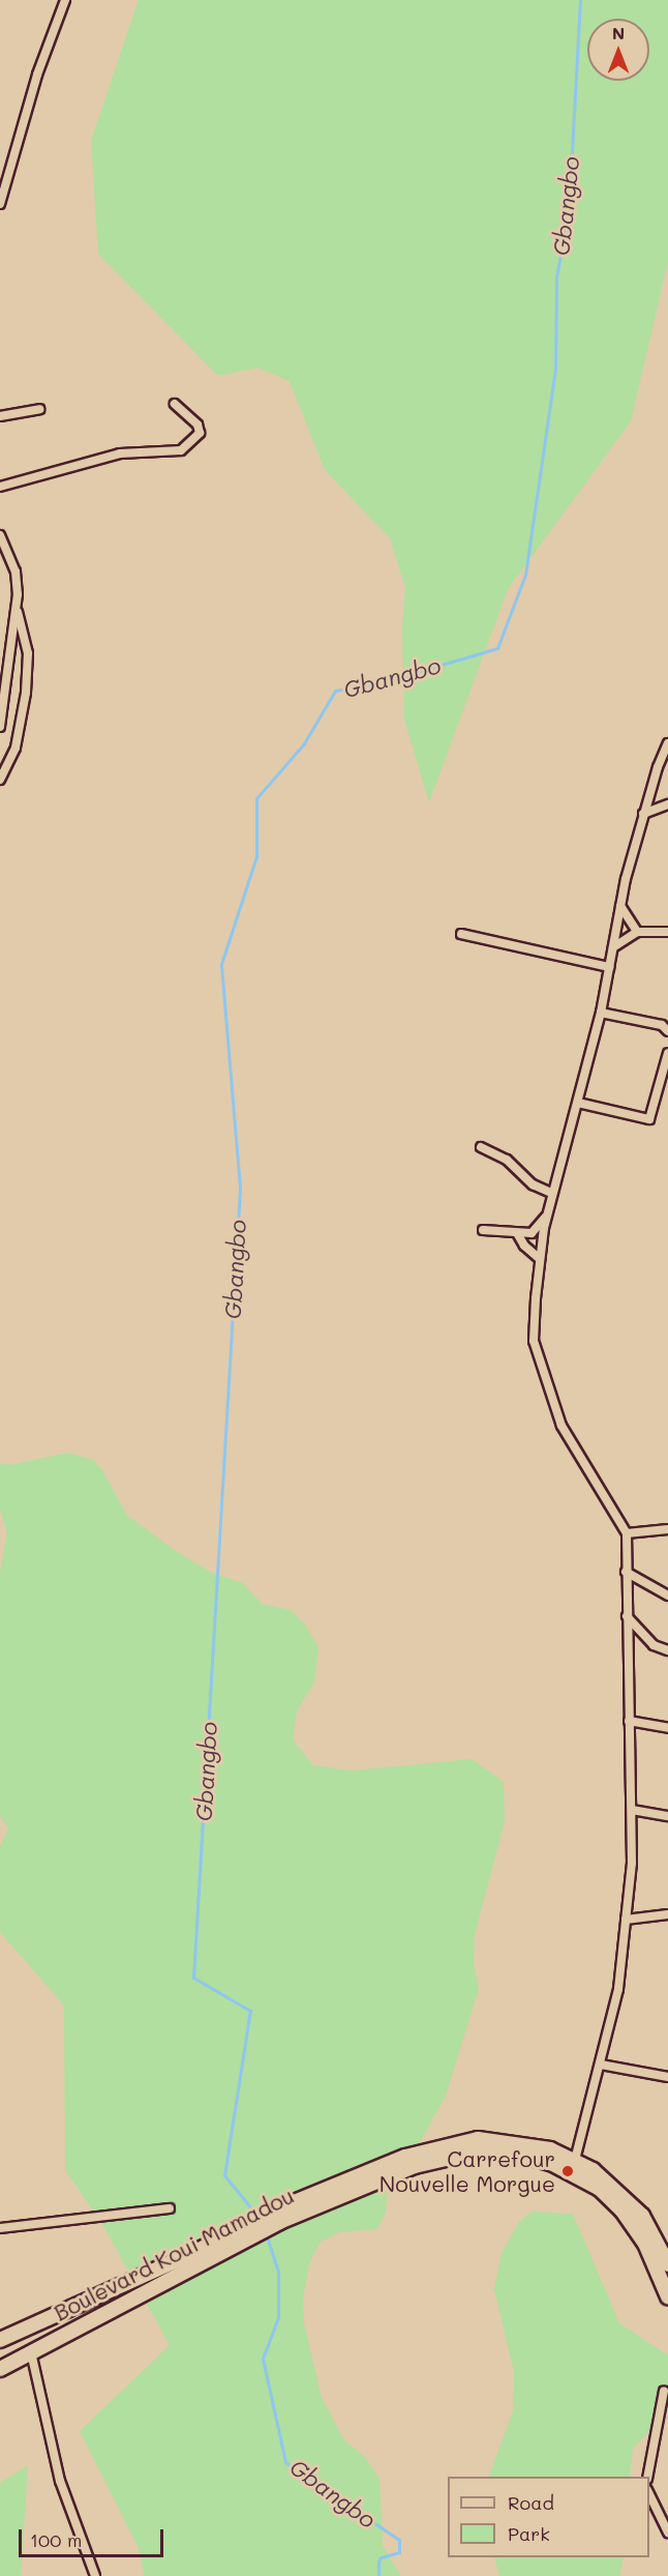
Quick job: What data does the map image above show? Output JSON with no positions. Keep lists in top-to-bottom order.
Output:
{
  "streets": {
    "main road": ["Boulevard Koui Mamadou"]
  },
  "water": ["Gbangbo"],
  "places": ["Carrefour Nouvelle Morgue"],
  "legend": ["Road", "Park"],
  "scale_bar": "100 m",
  "north": "top"
}
